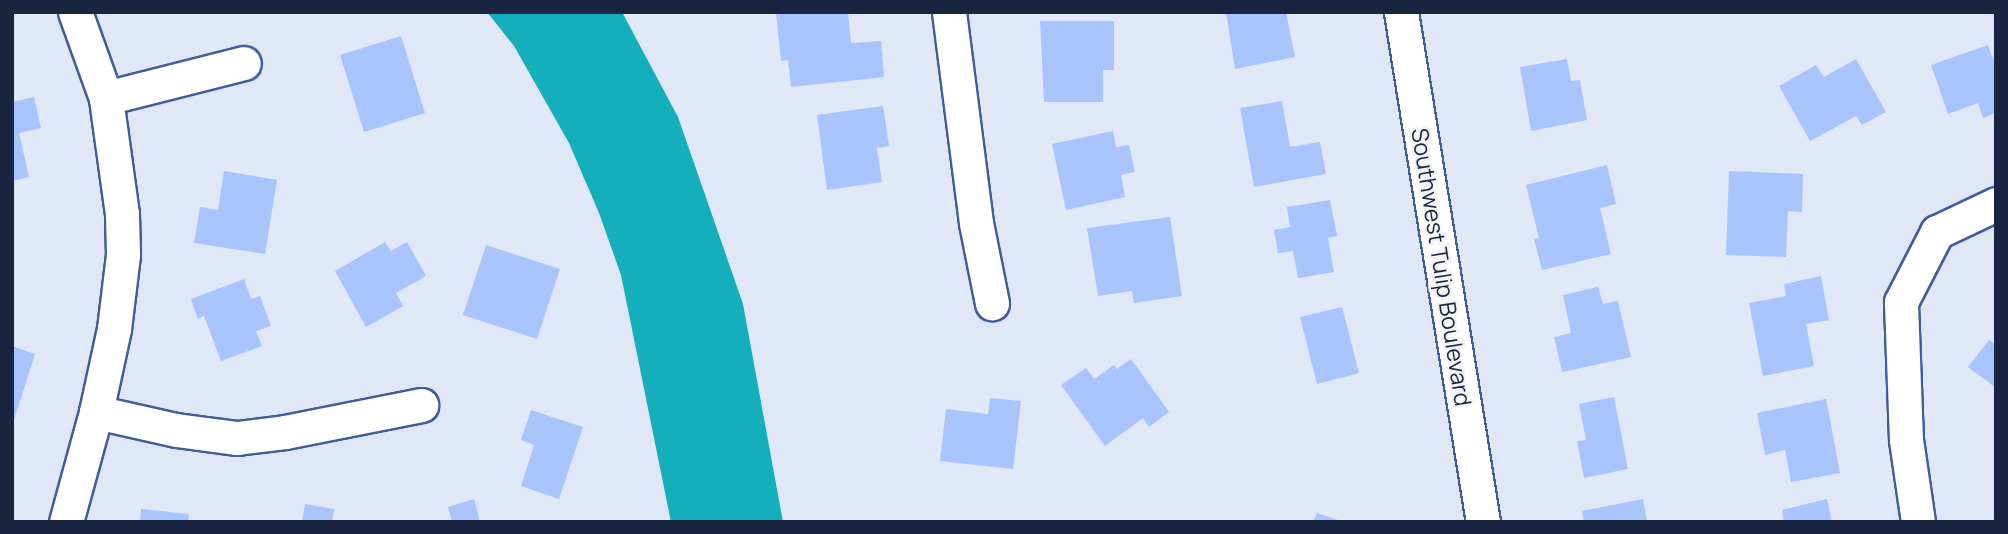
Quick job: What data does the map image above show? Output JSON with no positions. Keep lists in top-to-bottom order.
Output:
{
  "streets": {
    "street": ["Southwest Tulip Boulevard"]
  }
}
